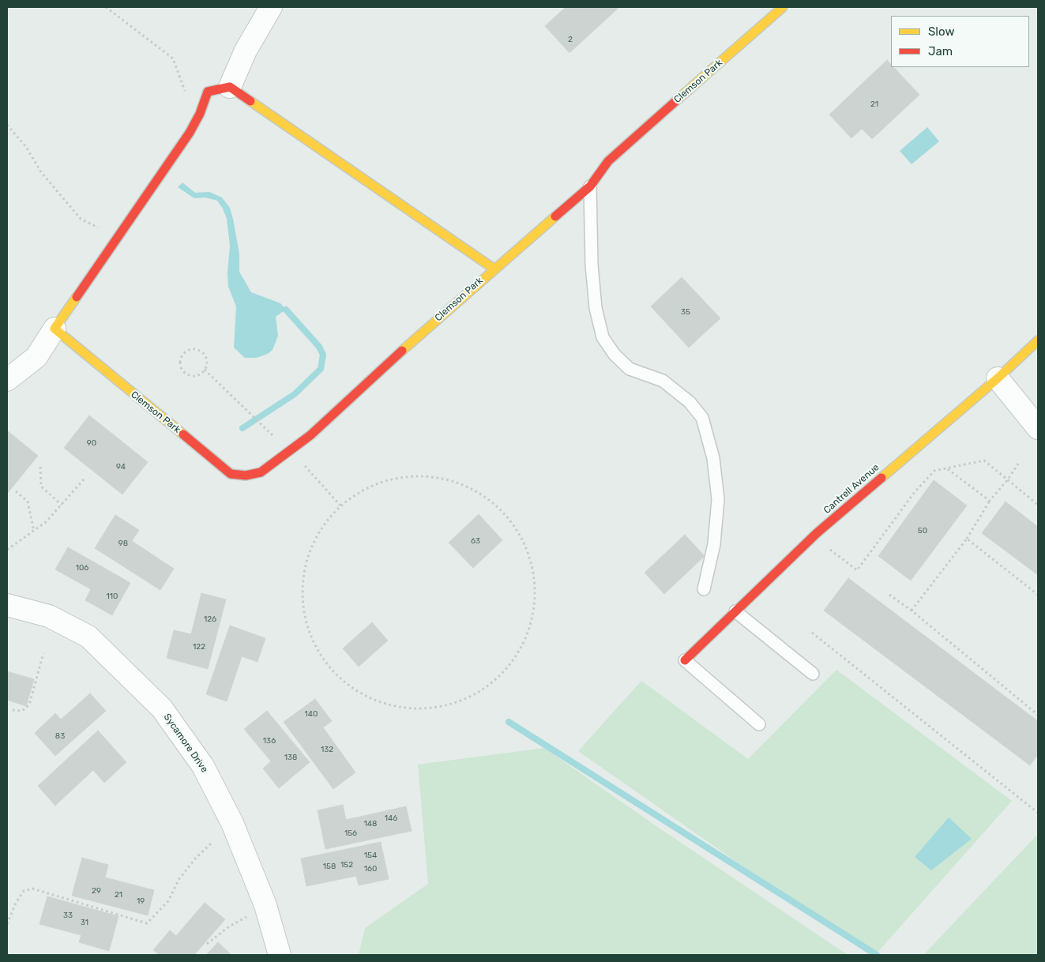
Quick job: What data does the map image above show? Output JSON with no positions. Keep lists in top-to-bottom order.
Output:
{
  "streets": {
    "street": ["Clemson Park", "Cantrell Avenue", "Sycamore Drive"]
  },
  "house_numbers": [
    "2",
    "21",
    "35",
    "90",
    "94",
    "50",
    "63",
    "98",
    "106",
    "110",
    "126",
    "122",
    "140",
    "83",
    "136",
    "132",
    "138",
    "146",
    "148",
    "156",
    "154",
    "152",
    "158",
    "160",
    "29",
    "21",
    "19",
    "33",
    "31"
  ],
  "legend": ["Slow", "Jam"]
}
